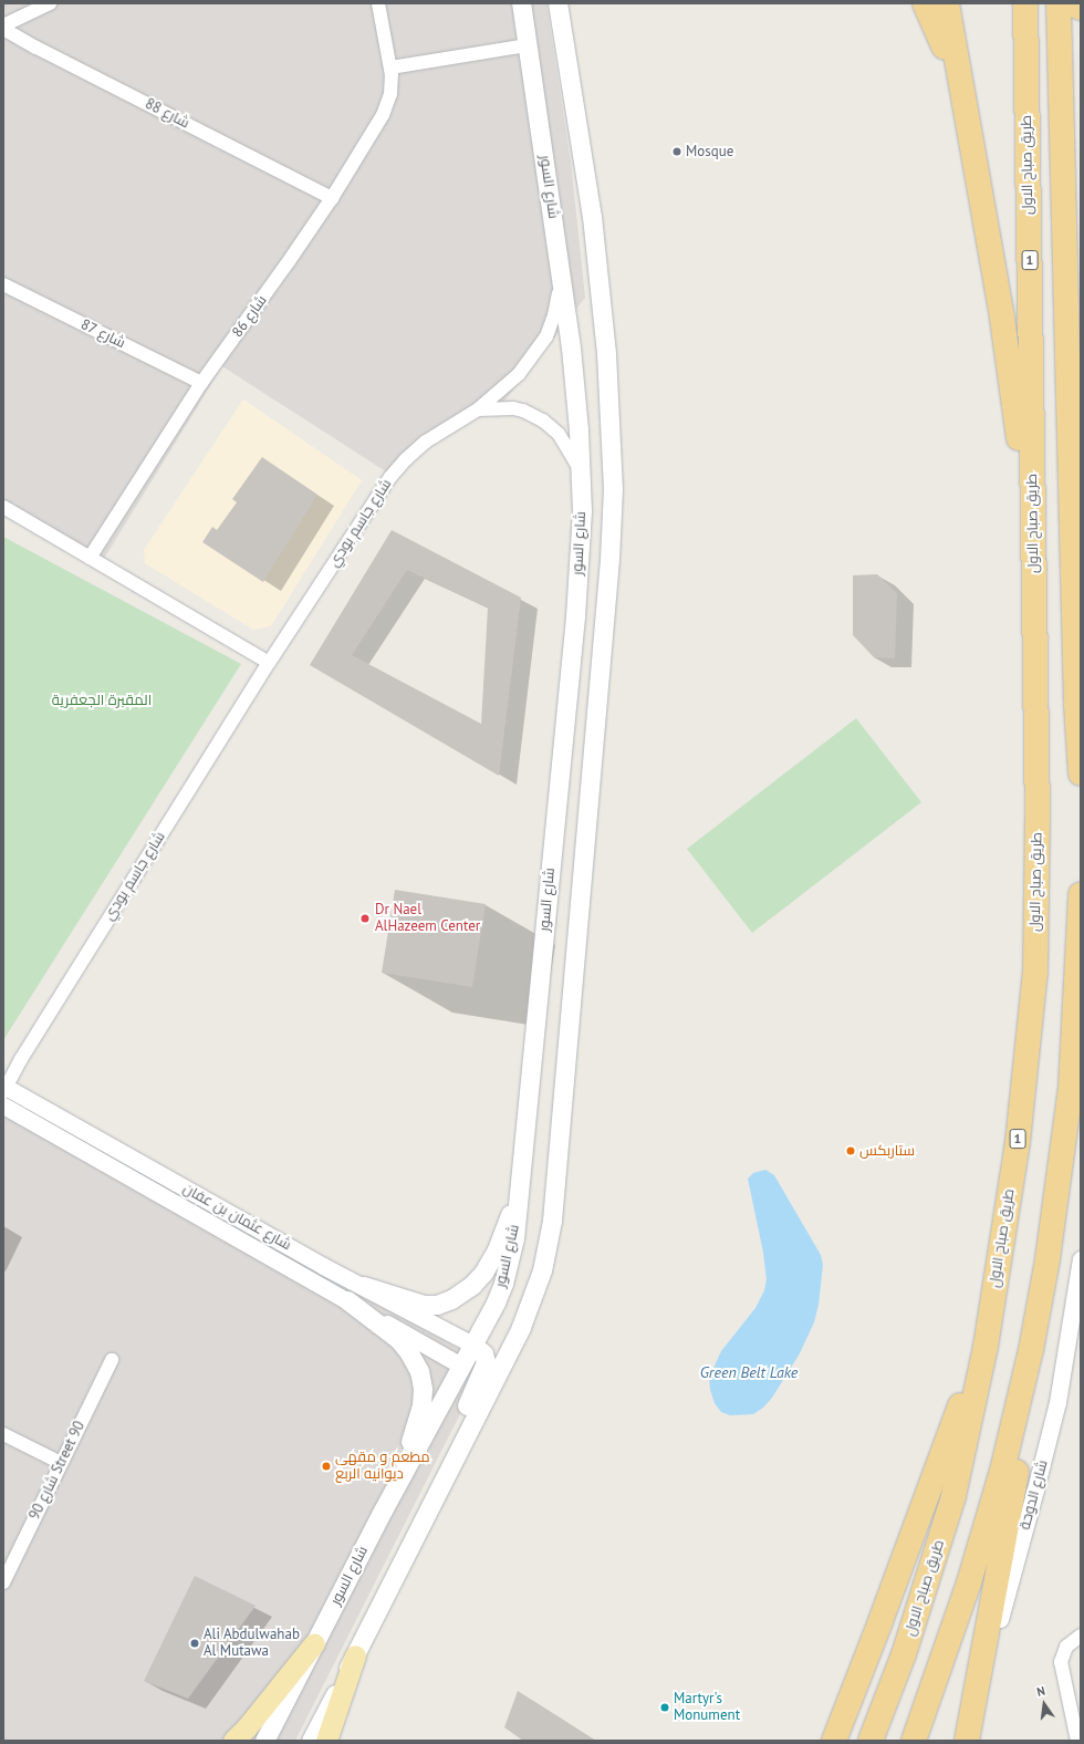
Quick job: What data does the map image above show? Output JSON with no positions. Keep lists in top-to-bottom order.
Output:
{
  "streets": {
    "highway": ["طريق صباح الاول", "1"],
    "main road": ["شارع السور"],
    "street": [
      "شارع 88",
      "شارع 86",
      "شارع 87",
      "شارع جاسم بودي",
      "شارع عثمان بن عفان",
      "شارع 90 Street 90",
      "شارع الدوحة"
    ]
  },
  "crossings": [
    ["شارع 88", "شارع 86"],
    ["شارع السور", "شارع جاسم بودي"],
    ["شارع السور", "شارع عثمان بن عفان"],
    ["شارع 86", "شارع 87"],
    ["شارع جاسم بودي", "شارع عثمان بن عفان"]
  ],
  "water": ["Green Belt Lake"],
  "parks": ["المقبرة الجعفرية"],
  "places": [
    "Mosque",
    "Dr Nael AlHazeem Center",
    "ستاربكس",
    "مطعم و مقهى ديوانيه الربع",
    "Ali Abdulwahab Al Mutawa",
    "Martyr's Monument"
  ],
  "north": "top"
}
